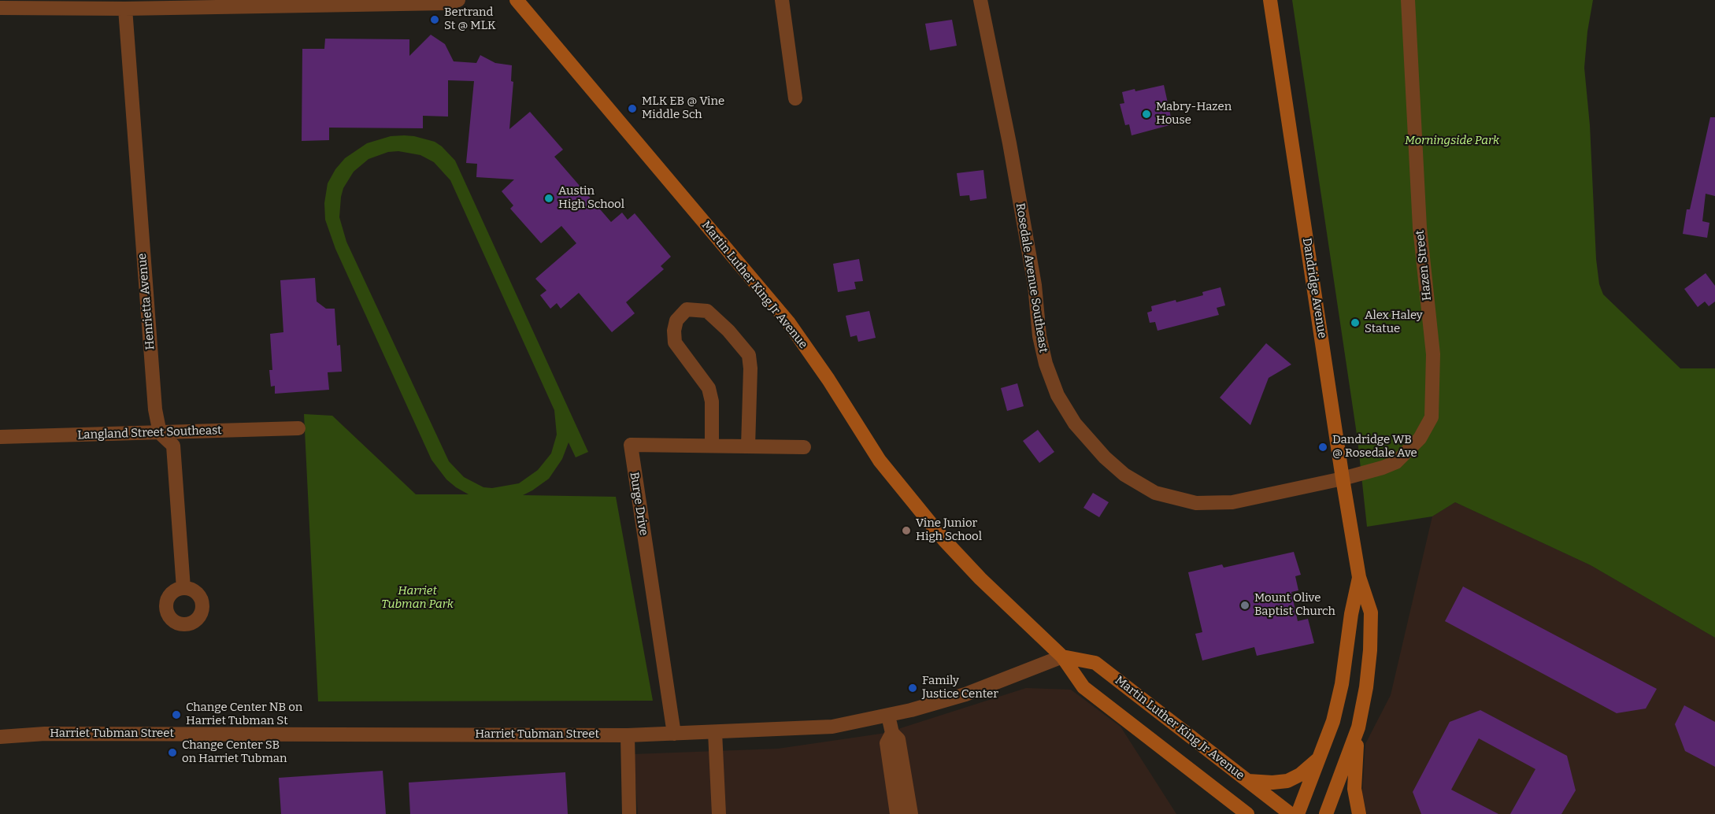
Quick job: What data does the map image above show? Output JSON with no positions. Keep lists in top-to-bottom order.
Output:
{
  "streets": {
    "main road": ["Martin Luther King Jr Avenue", "Dandridge Avenue"],
    "street": [
      "Hazen Street",
      "Rosedale Avenue Southeast",
      "Henrietta Avenue",
      "Langland Street Southeast",
      "Burge Drive",
      "Harriet Tubman Street"
    ]
  },
  "crossings": [
    ["Hazen Street", "Rosedale Avenue Southeast"],
    ["Hazen Street", "Dandridge Avenue"],
    ["Rosedale Avenue Southeast", "Dandridge Avenue"],
    ["Martin Luther King Jr Avenue", "Harriet Tubman Street"],
    ["Henrietta Avenue", "Langland Street Southeast"],
    ["Burge Drive", "Harriet Tubman Street"]
  ],
  "parks": ["Morningside Park", "Harriet Tubman Park"],
  "places": [
    "Bertrand St @ MLK",
    "MLK EB @ Vine Middle Sch",
    "Mabry-Hazen House",
    "Austin High School",
    "Alex Haley Statue",
    "Dandridge WB @ Rosedale Ave",
    "Vine Junior High School",
    "Mount Olive Baptist Church",
    "Family Justice Center",
    "Change Center NB on Harriet Tubman St",
    "Change Center SB on Harriet Tubman"
  ]
}
